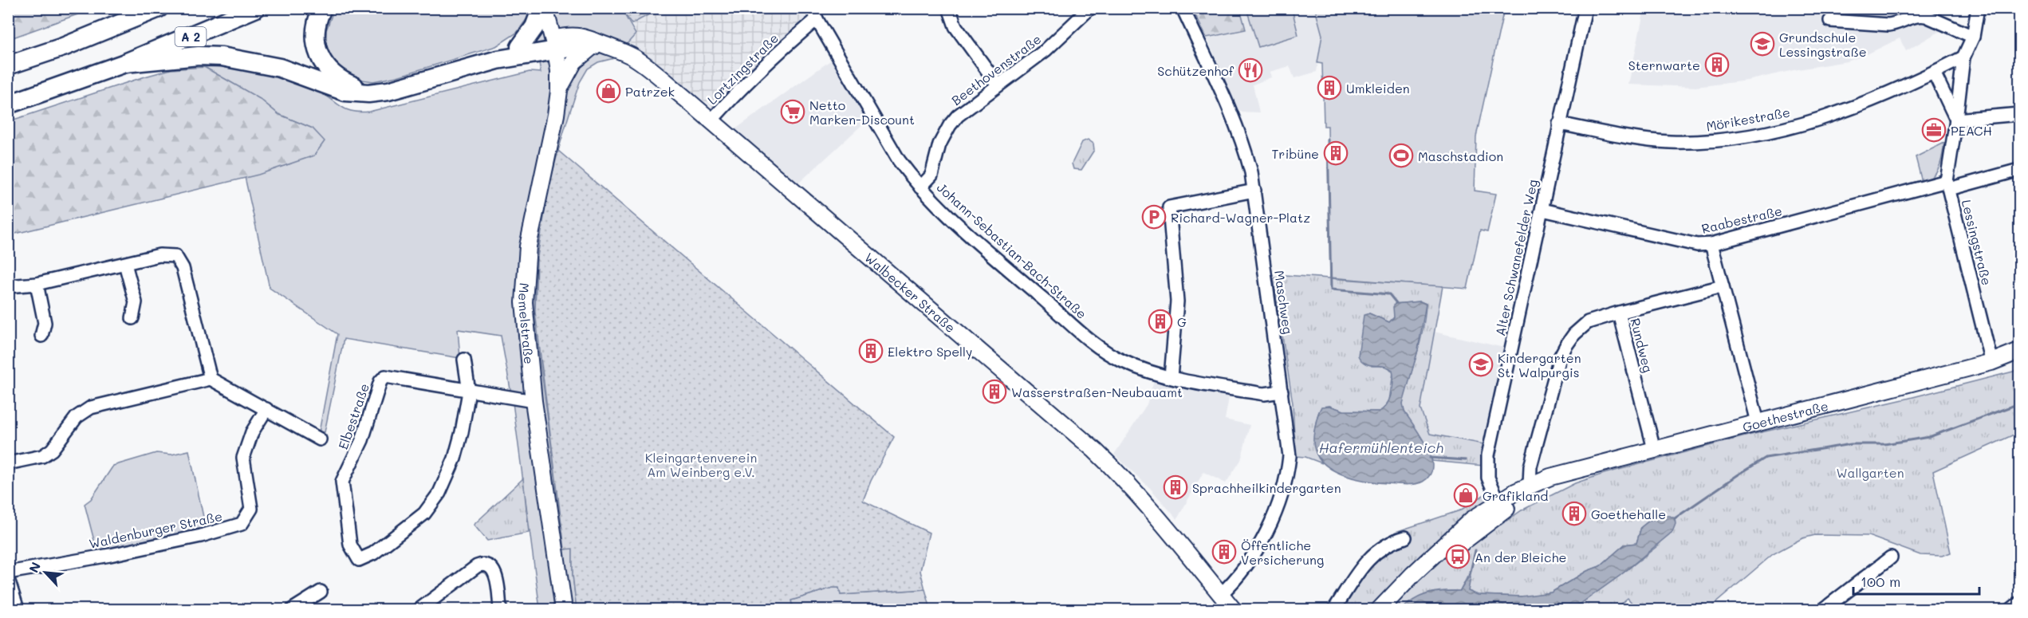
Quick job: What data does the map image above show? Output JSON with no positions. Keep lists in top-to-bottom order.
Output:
{
  "streets": {
    "highway": ["A 2"],
    "main road": ["Walbecker Straße", "Memelstraße", "Goethestraße"],
    "street": [
      "Lortzingstraße",
      "Beethovenstraße",
      "Mörikestraße",
      "Raabestraße",
      "Lessingstraße",
      "Johann-Sebastian-Bach-Straße",
      "Alter Schwanefelder Weg",
      "Maschweg",
      "Rundweg",
      "Elbestraße",
      "Waldenburger Straße"
    ]
  },
  "crossings": [
    ["Lortzingstraße", "Johann-Sebastian-Bach-Straße"],
    ["Lortzingstraße", "Walbecker Straße"],
    ["Beethovenstraße", "Johann-Sebastian-Bach-Straße"],
    ["Mörikestraße", "Lessingstraße"],
    ["Mörikestraße", "Alter Schwanefelder Weg"],
    ["Raabestraße", "Lessingstraße"],
    ["Raabestraße", "Alter Schwanefelder Weg"],
    ["Lessingstraße", "Goethestraße"],
    ["Johann-Sebastian-Bach-Straße", "Maschweg"],
    ["Alter Schwanefelder Weg", "Goethestraße"],
    ["Walbecker Straße", "Maschweg"],
    ["Walbecker Straße", "Memelstraße"],
    ["Memelstraße", "Elbestraße"],
    ["Rundweg", "Goethestraße"]
  ],
  "water": ["Hafermühlenteich"],
  "parks": ["Kleingartenverein Am Weinberg e.V.", "Wallgarten"],
  "places": {
    "school or university": ["Grundschule Lessingstraße", "Kindergarten St. Walpurgis"],
    "building": [
      "Sternwarte",
      "Umkleiden",
      "Tribüne",
      "G",
      "Elektro Spelly",
      "Wasserstraßen-Neubauamt",
      "Sprachheilkindergarten",
      "Goethehalle",
      "Öffentliche Versicherung"
    ],
    "restaurant": ["Schützenhof"],
    "shop": ["Patrzek", "Grafikland"],
    "supermarket": ["Netto Marken-Discount"],
    "office": ["PEACH"],
    "sports": ["Maschstadion"],
    "parking": ["Richard-Wagner-Platz"],
    "bus stop": ["An der Bleiche"]
  },
  "scale_bar": "100 m",
  "north": "top left"
}
